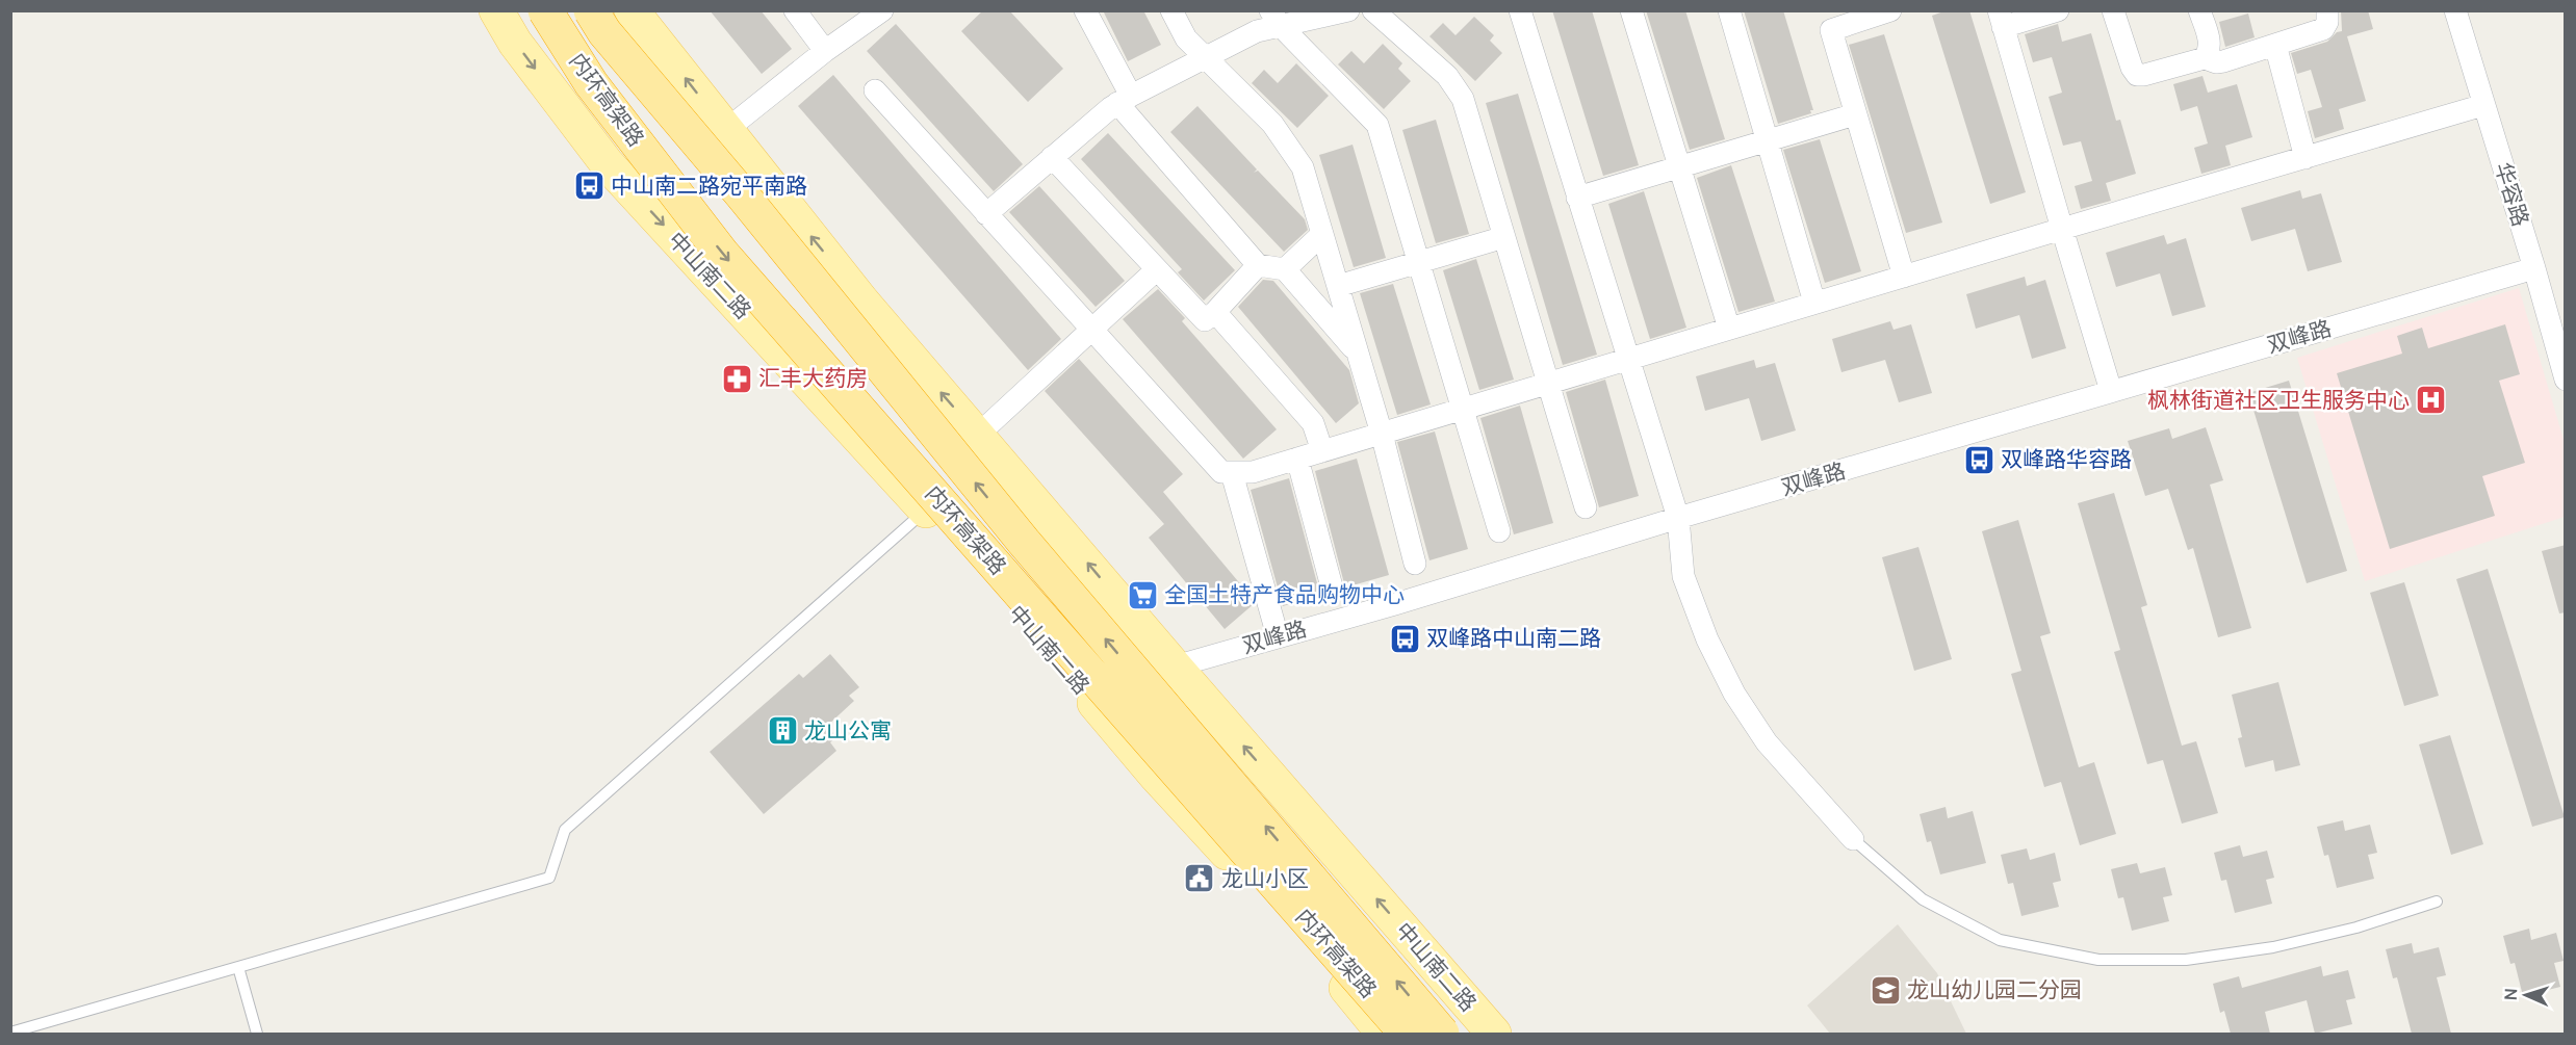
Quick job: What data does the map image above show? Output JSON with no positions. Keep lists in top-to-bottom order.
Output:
{
  "streets": {
    "highway": ["内环高架路"],
    "main road": ["中山南二路"],
    "street": ["华容路", "双峰路"]
  },
  "crossings": [
    ["华容路", "双峰路"],
    ["中山南二路", "双峰路"]
  ],
  "places": {
    "bus stop": ["中山南二路宛平南路", "双峰路华容路", "双峰路中山南二路"],
    "pharmacy": ["汇丰大药房"],
    "hospital": ["枫林街道社区卫生服务中心"],
    "supermarket": ["全国土特产食品购物中心"],
    "building": ["龙山公寓"],
    "public building": ["龙山小区"],
    "school or university": ["龙山幼儿园二分园"]
  },
  "north": "left"
}
